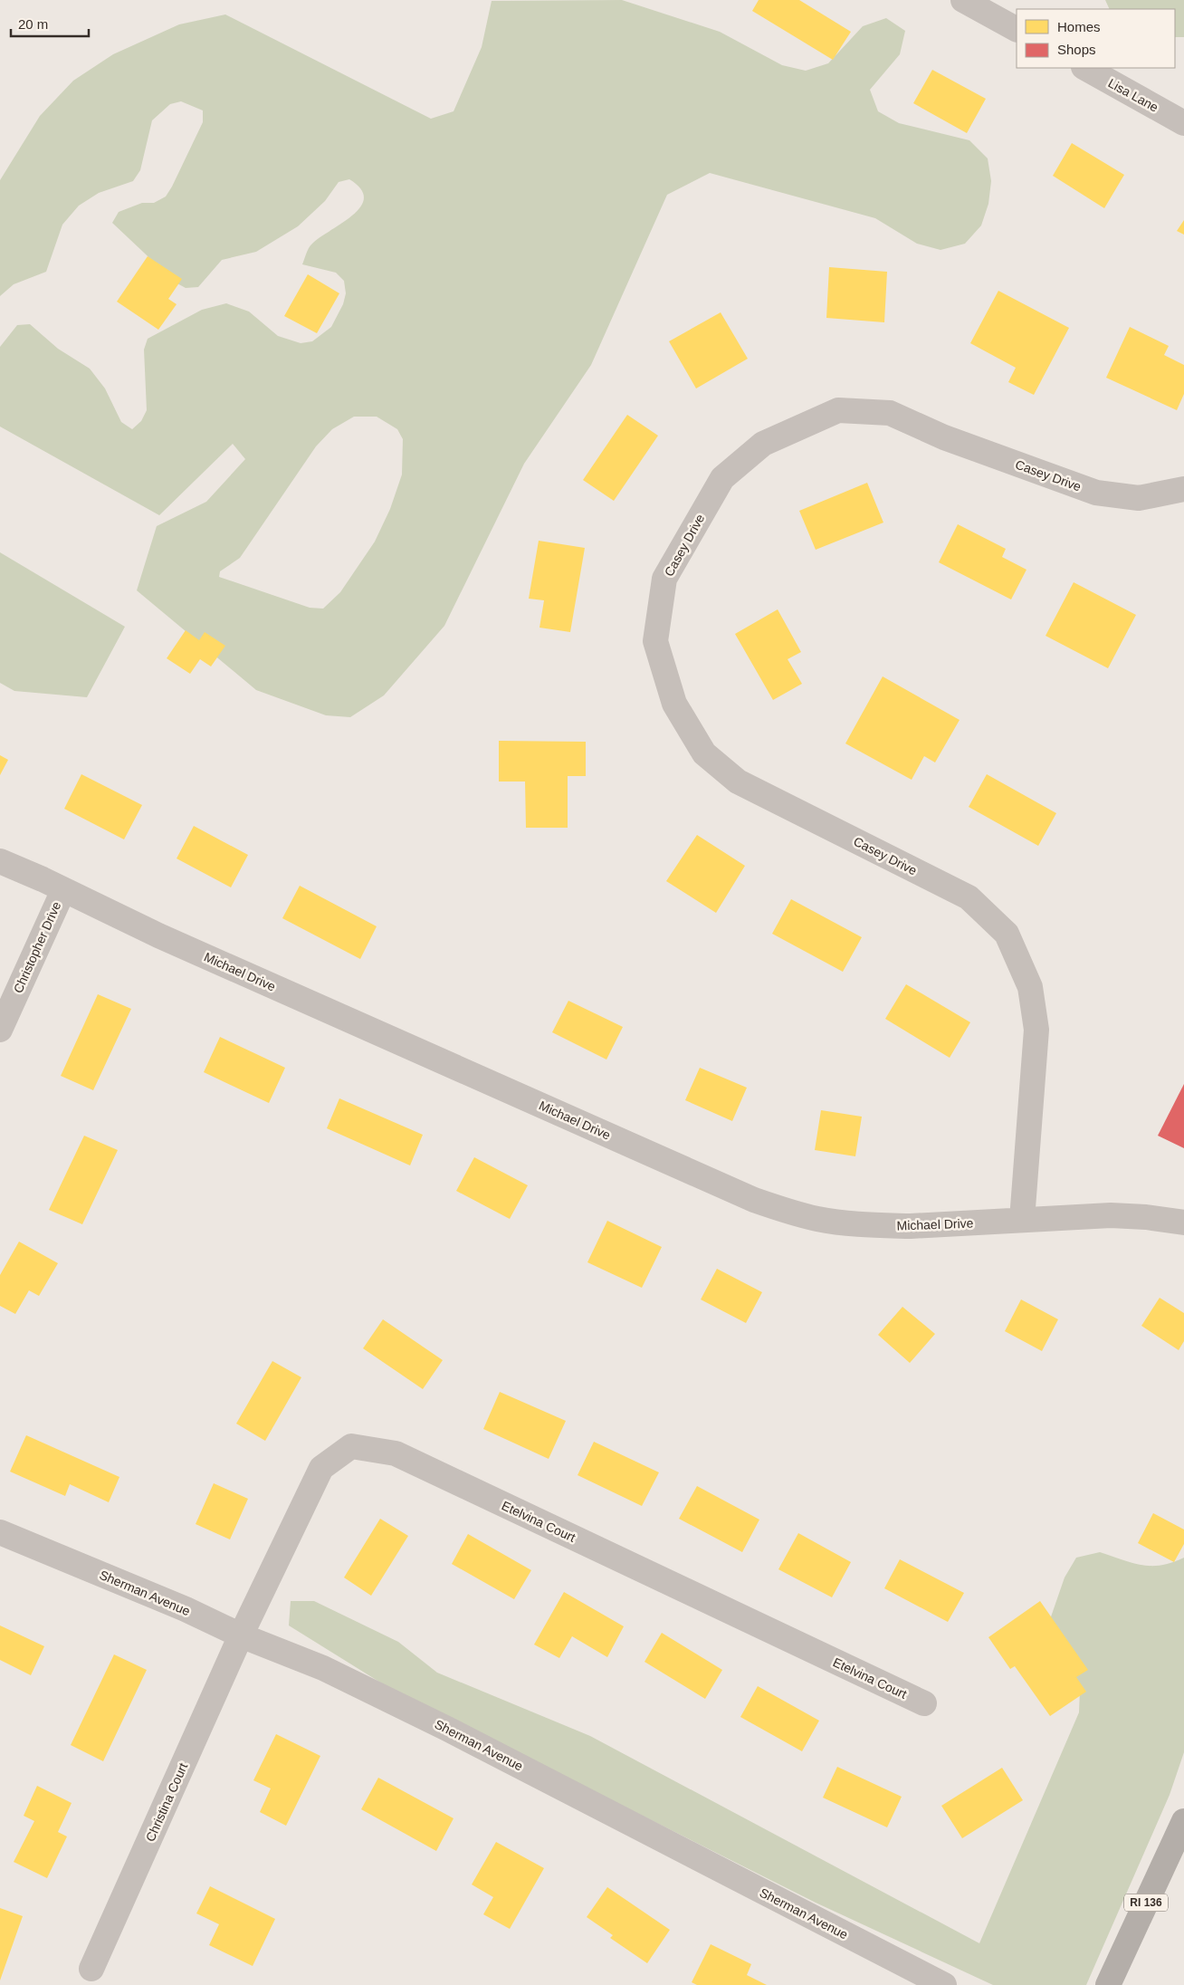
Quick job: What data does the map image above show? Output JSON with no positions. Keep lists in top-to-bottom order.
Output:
{
  "streets": {
    "main road": ["RI 136"],
    "street": [
      "Lisa Lane",
      "Casey Drive",
      "Christopher Drive",
      "Michael Drive",
      "Etelvina Court",
      "Sherman Avenue",
      "Christina Court"
    ]
  },
  "crossings": [
    ["Casey Drive", "Michael Drive"],
    ["Christopher Drive", "Michael Drive"],
    ["Etelvina Court", "Sherman Avenue"],
    ["Etelvina Court", "Christina Court"],
    ["Sherman Avenue", "Christina Court"]
  ],
  "legend": ["Homes", "Shops"],
  "scale_bar": "20 m"
}
